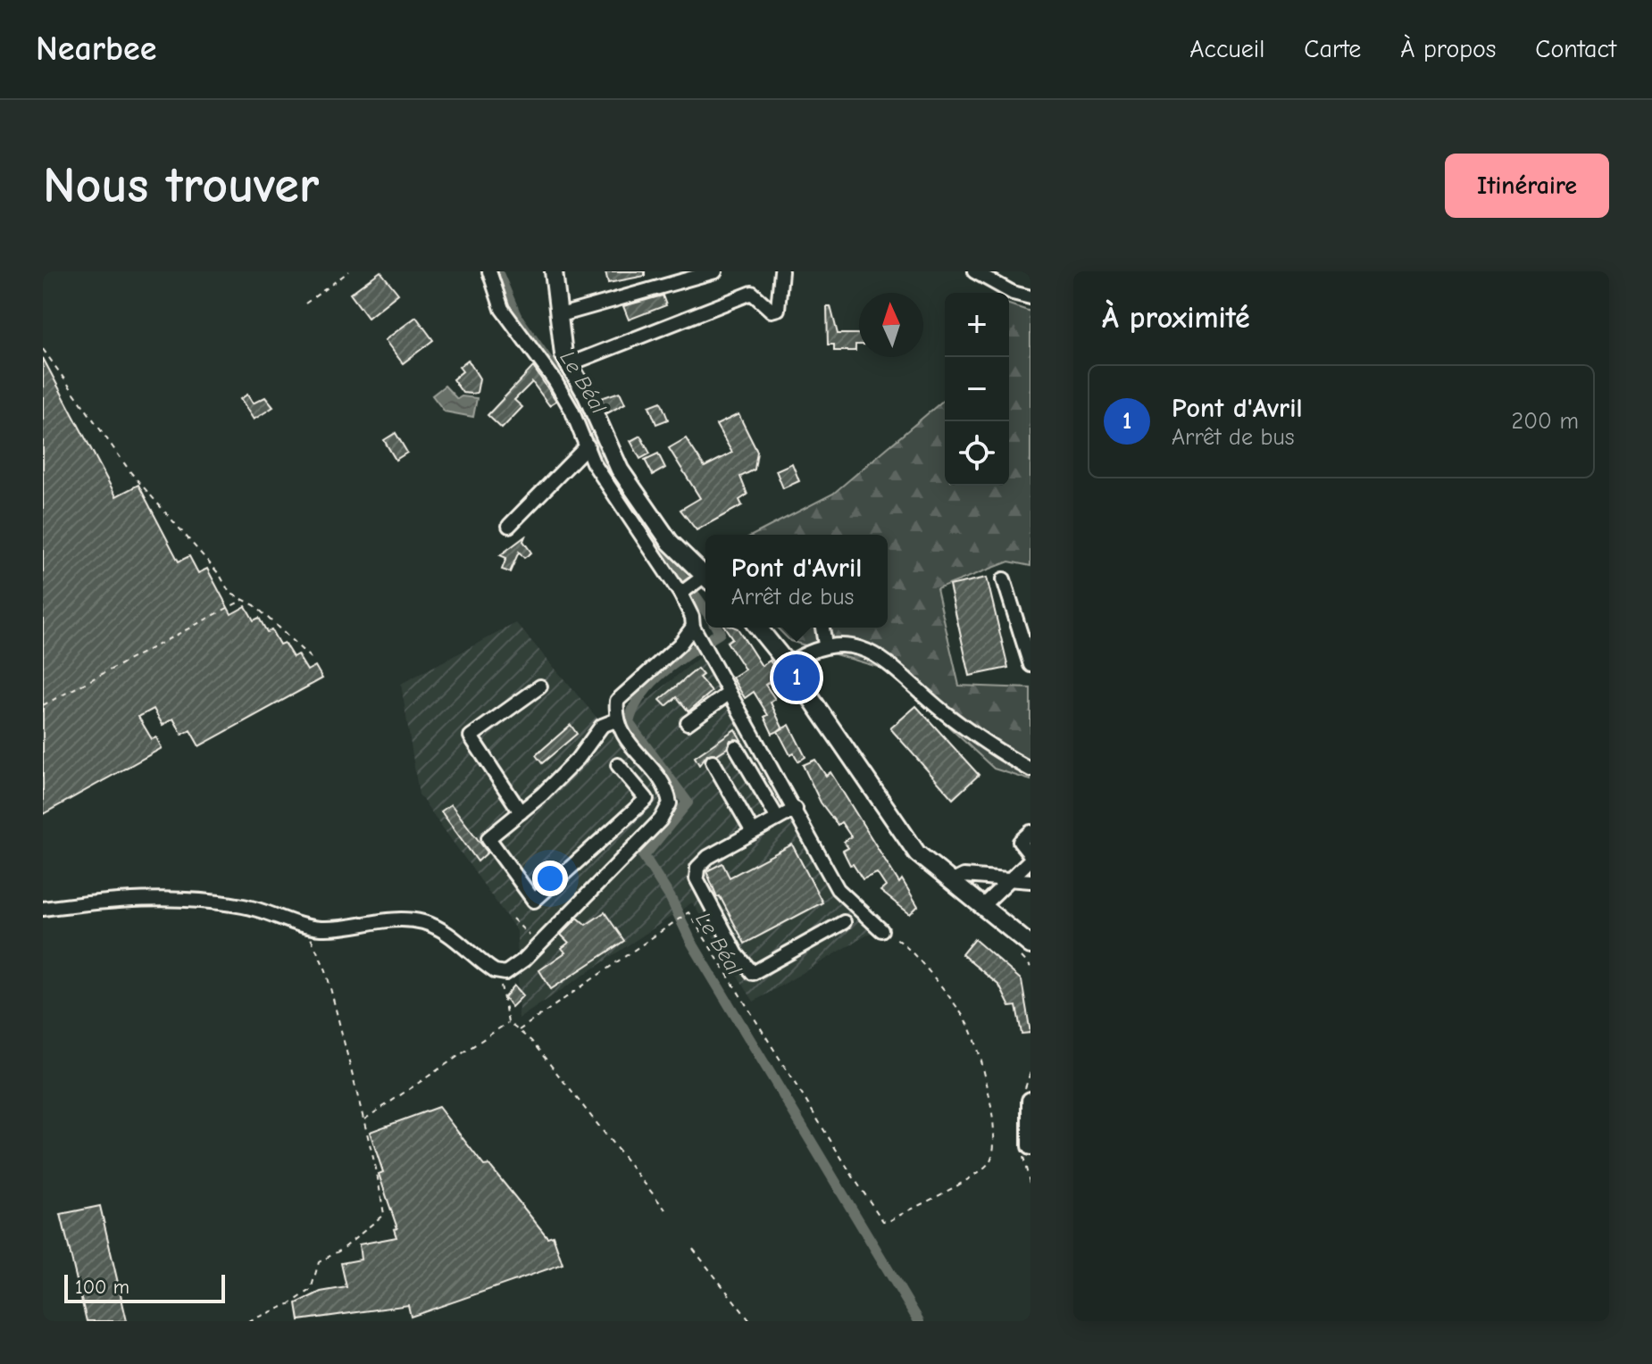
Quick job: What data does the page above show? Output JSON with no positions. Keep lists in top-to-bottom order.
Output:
{
  "water": ["Le Béal"],
  "scale_bar": "100 m",
  "north": "top",
  "page": {
    "header": "Nearbee",
    "nav": [
      "Accueil",
      "Carte",
      "À propos",
      "Contact"
    ],
    "buttons": "Itinéraire",
    "title": "Nous trouver",
    "heading": "À proximité",
    "map_buttons": ["+", "−"],
    "list": [
      {
        "mark": "1",
        "name": "Pont d'Avril",
        "note": "Arrêt de bus",
        "value": "200 m"
      }
    ],
    "popup": ["Pont d'Avril", "Arrêt de bus"],
    "pins": "1",
    "scale": "100 m"
  }
}
